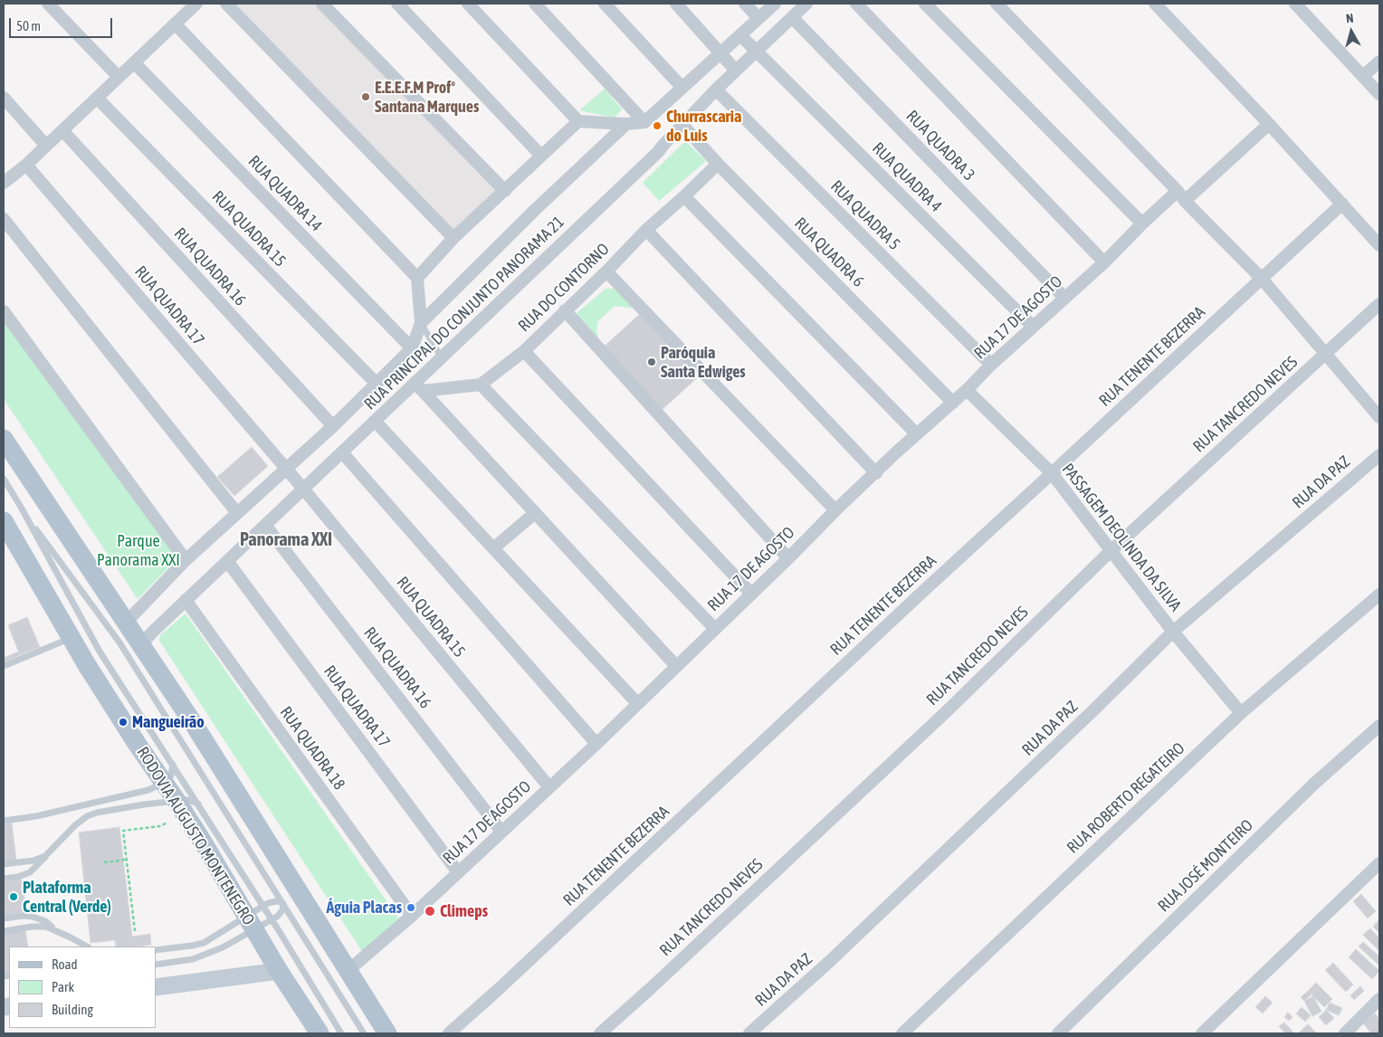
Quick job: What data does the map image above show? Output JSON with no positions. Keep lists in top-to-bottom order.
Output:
{
  "streets": {
    "main road": ["RODOVIA AUGUSTO MONTENEGRO"],
    "street": [
      "RUA QUADRA 3",
      "RUA QUADRA 4",
      "RUA QUADRA 14",
      "RUA QUADRA 5",
      "RUA QUADRA 15",
      "RUA QUADRA 6",
      "RUA QUADRA 16",
      "RUA DO CONTORNO",
      "RUA QUADRA 17",
      "RUA PRINCIPAL DO CONJUNTO PANORAMA 21",
      "RUA 17 DE AGOSTO",
      "RUA TENENTE BEZERRA",
      "RUA TANCREDO NEVES",
      "RUA DA PAZ",
      "PASSAGEM DEOLINDA DA SILVA",
      "RUA QUADRA 18",
      "RUA ROBERTO REGATEIRO",
      "RUA JOSÉ MONTEIRO"
    ]
  },
  "crossings": [
    ["RUA QUADRA 3", "RUA PRINCIPAL DO CONJUNTO PANORAMA 21"],
    ["RUA QUADRA 3", "RUA 17 DE AGOSTO"],
    ["RUA QUADRA 4", "RUA PRINCIPAL DO CONJUNTO PANORAMA 21"],
    ["RUA QUADRA 4", "RUA 17 DE AGOSTO"],
    ["RUA QUADRA 14", "RUA PRINCIPAL DO CONJUNTO PANORAMA 21"],
    ["RUA QUADRA 5", "RUA PRINCIPAL DO CONJUNTO PANORAMA 21"],
    ["RUA QUADRA 5", "RUA 17 DE AGOSTO"],
    ["RUA QUADRA 15", "RUA QUADRA 17"],
    ["RUA QUADRA 15", "RUA PRINCIPAL DO CONJUNTO PANORAMA 21"],
    ["RUA QUADRA 15", "RUA 17 DE AGOSTO"],
    ["RUA QUADRA 6", "RUA DO CONTORNO"],
    ["RUA QUADRA 6", "RUA PRINCIPAL DO CONJUNTO PANORAMA 21"],
    ["RUA QUADRA 6", "RUA 17 DE AGOSTO"],
    ["RUA QUADRA 16", "RUA PRINCIPAL DO CONJUNTO PANORAMA 21"],
    ["RUA QUADRA 16", "RUA 17 DE AGOSTO"],
    ["RUA QUADRA 17", "RUA PRINCIPAL DO CONJUNTO PANORAMA 21"],
    ["RUA QUADRA 17", "RUA 17 DE AGOSTO"],
    ["RUA PRINCIPAL DO CONJUNTO PANORAMA 21", "RUA QUADRA 18"],
    ["RUA 17 DE AGOSTO", "PASSAGEM DEOLINDA DA SILVA"],
    ["RUA 17 DE AGOSTO", "RUA QUADRA 18"],
    ["RUA TENENTE BEZERRA", "PASSAGEM DEOLINDA DA SILVA"],
    ["RUA TANCREDO NEVES", "PASSAGEM DEOLINDA DA SILVA"],
    ["RUA DA PAZ", "PASSAGEM DEOLINDA DA SILVA"],
    ["PASSAGEM DEOLINDA DA SILVA", "RUA ROBERTO REGATEIRO"]
  ],
  "districts": ["Panorama XXI"],
  "parks": ["Parque Panorama XXI"],
  "places": [
    "E.E.E.F.M Profº Santana Marques",
    "Churrascaria do Luis",
    "Paróquia Santa Edwiges",
    "Mangueirão",
    "Plataforma Central (Verde)",
    "Águia Placas",
    "Climeps"
  ],
  "legend": ["Road", "Park", "Building"],
  "scale_bar": "50 m",
  "north": "top"
}
